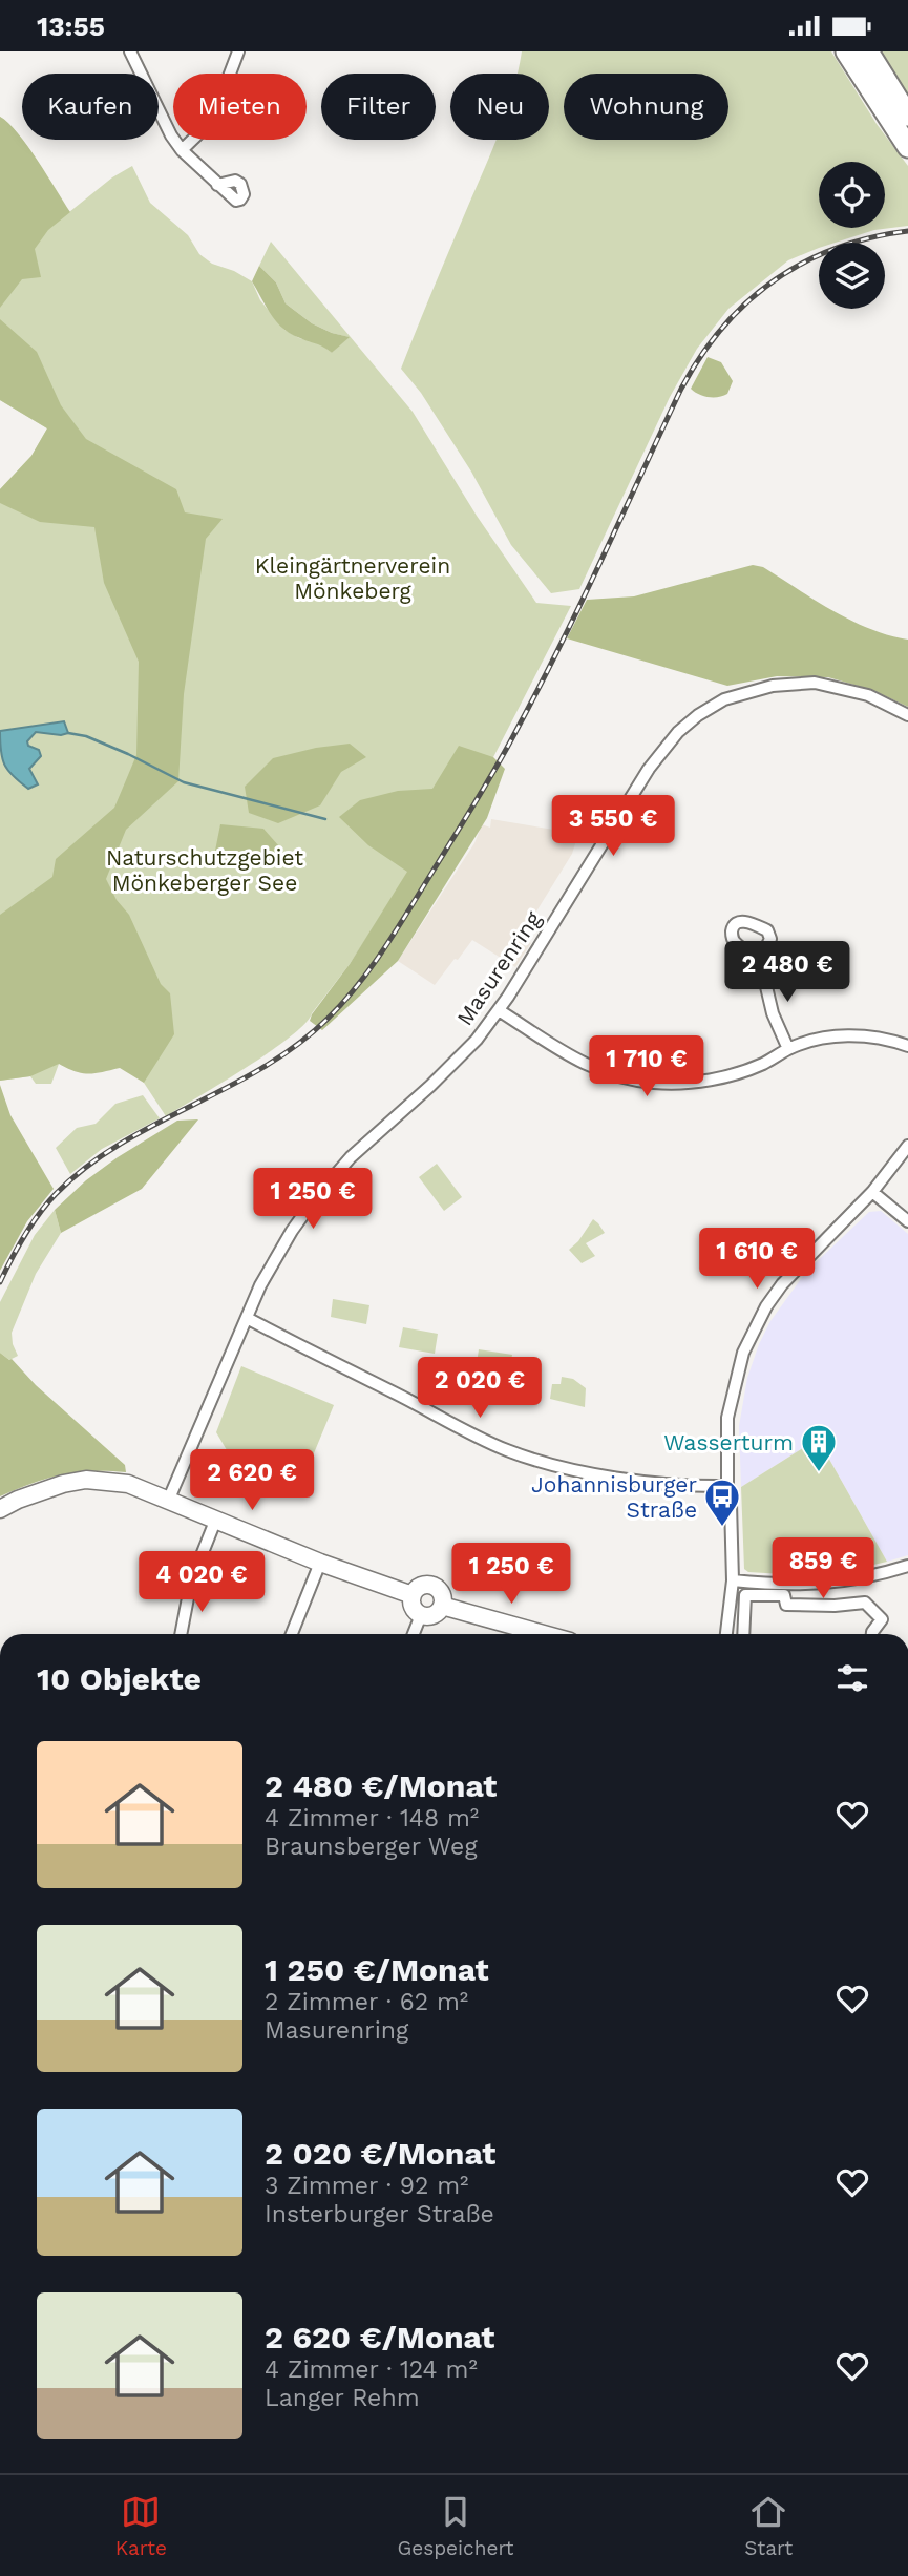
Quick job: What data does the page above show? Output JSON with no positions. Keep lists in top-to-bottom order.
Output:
{
  "streets": {
    "street": ["Masurenring"]
  },
  "parks": ["Kleingärtnerverein Mönkeberg", "Naturschutzgebiet Mönkeberger See"],
  "places": {
    "building": ["Wasserturm"],
    "bus stop": ["Johannisburger Straße"]
  },
  "page": {
    "status": "13:55",
    "chip": [
      "Kaufen",
      "Mieten",
      "Filter",
      "Neu",
      "Wohnung"
    ],
    "price": [
      "3 550 €",
      "2 480 €",
      "1 710 €",
      "1 250 €",
      "1 610 €",
      "2 020 €",
      "2 620 €",
      "859 €",
      "1 250 €",
      "4 020 €"
    ],
    "heading": "10 Objekte",
    "list": [
      {
        "name": "2 480 €/Monat",
        "note": "4 Zimmer · 148 m² · Braunsberger Weg"
      },
      {
        "name": "1 250 €/Monat",
        "note": "2 Zimmer · 62 m² · Masurenring"
      },
      {
        "name": "2 020 €/Monat",
        "note": "3 Zimmer · 92 m² · Insterburger Straße"
      },
      {
        "name": "2 620 €/Monat",
        "note": "4 Zimmer · 124 m² · Langer Rehm"
      }
    ],
    "tabs": ["Karte", "Gespeichert", "Start"]
  }
}
